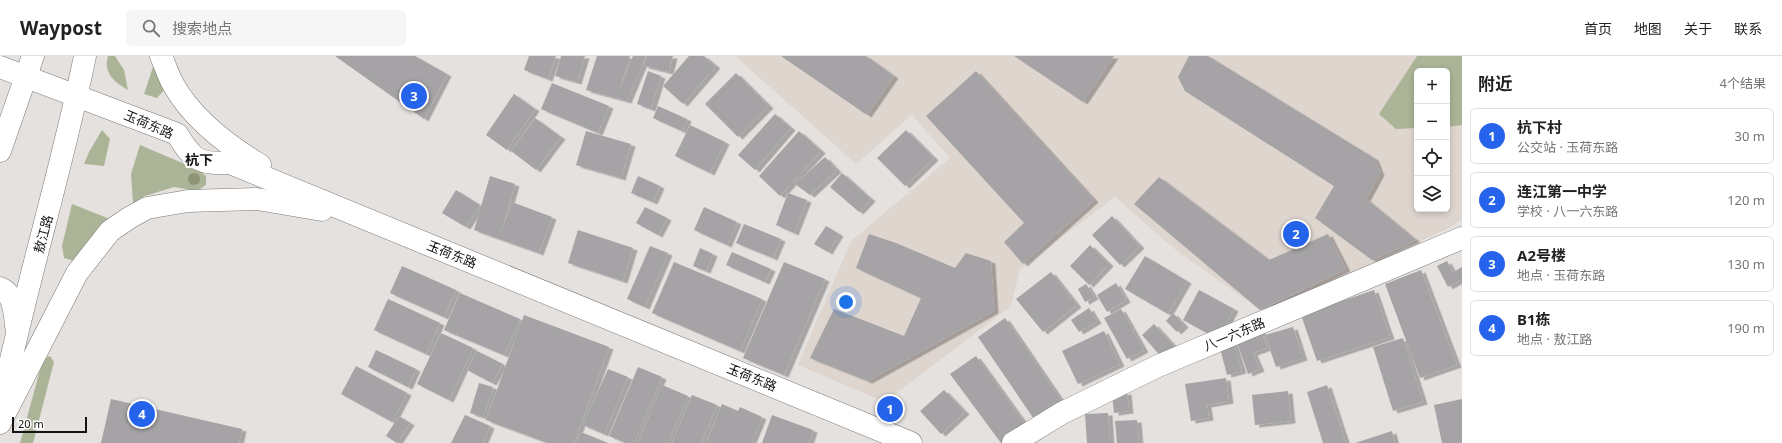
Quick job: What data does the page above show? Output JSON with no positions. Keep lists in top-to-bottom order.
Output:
{
  "streets": {
    "main road": ["玉荷东路", "敖江路", "八一六东路"]
  },
  "crossings": [
    ["玉荷东路", "敖江路"]
  ],
  "districts": ["杭下"],
  "scale_bar": "20 m",
  "page": {
    "header": "Waypost",
    "search": "搜索地点",
    "nav": [
      "首页",
      "地图",
      "关于",
      "联系"
    ],
    "heading": ["附近", "4个结果"],
    "map_buttons": ["+", "−"],
    "pins": [
      "3",
      "2",
      "1",
      "4"
    ],
    "list": [
      {
        "mark": "1",
        "name": "杭下村",
        "note": "公交站 · 玉荷东路",
        "value": "30 m"
      },
      {
        "mark": "2",
        "name": "连江第一中学",
        "note": "学校 · 八一六东路",
        "value": "120 m"
      },
      {
        "mark": "3",
        "name": "A2号楼",
        "note": "地点 · 玉荷东路",
        "value": "130 m"
      },
      {
        "mark": "4",
        "name": "B1栋",
        "note": "地点 · 敖江路",
        "value": "190 m"
      }
    ],
    "scale": "20 m"
  }
}
